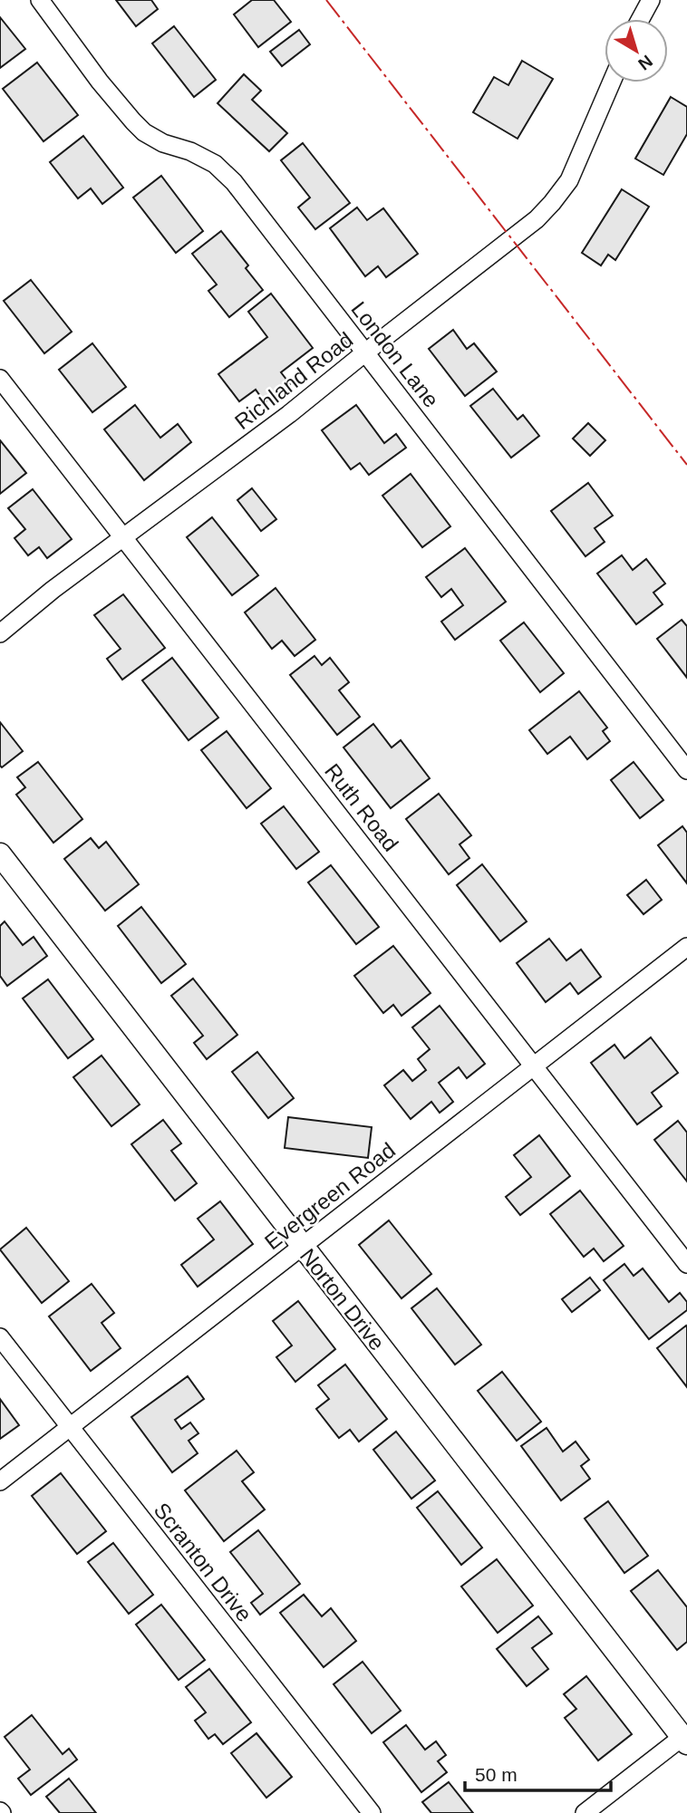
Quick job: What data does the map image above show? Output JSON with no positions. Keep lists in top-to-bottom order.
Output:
{
  "streets": {
    "street": [
      "London Lane",
      "Richland Road",
      "Ruth Road",
      "Evergreen Road",
      "Norton Drive",
      "Scranton Drive"
    ]
  },
  "crossings": [
    ["London Lane", "Richland Road"],
    ["Richland Road", "Ruth Road"],
    ["Ruth Road", "Evergreen Road"],
    ["Evergreen Road", "Norton Drive"],
    ["Evergreen Road", "Scranton Drive"]
  ],
  "scale_bar": "50 m",
  "north": "bottom right"
}
